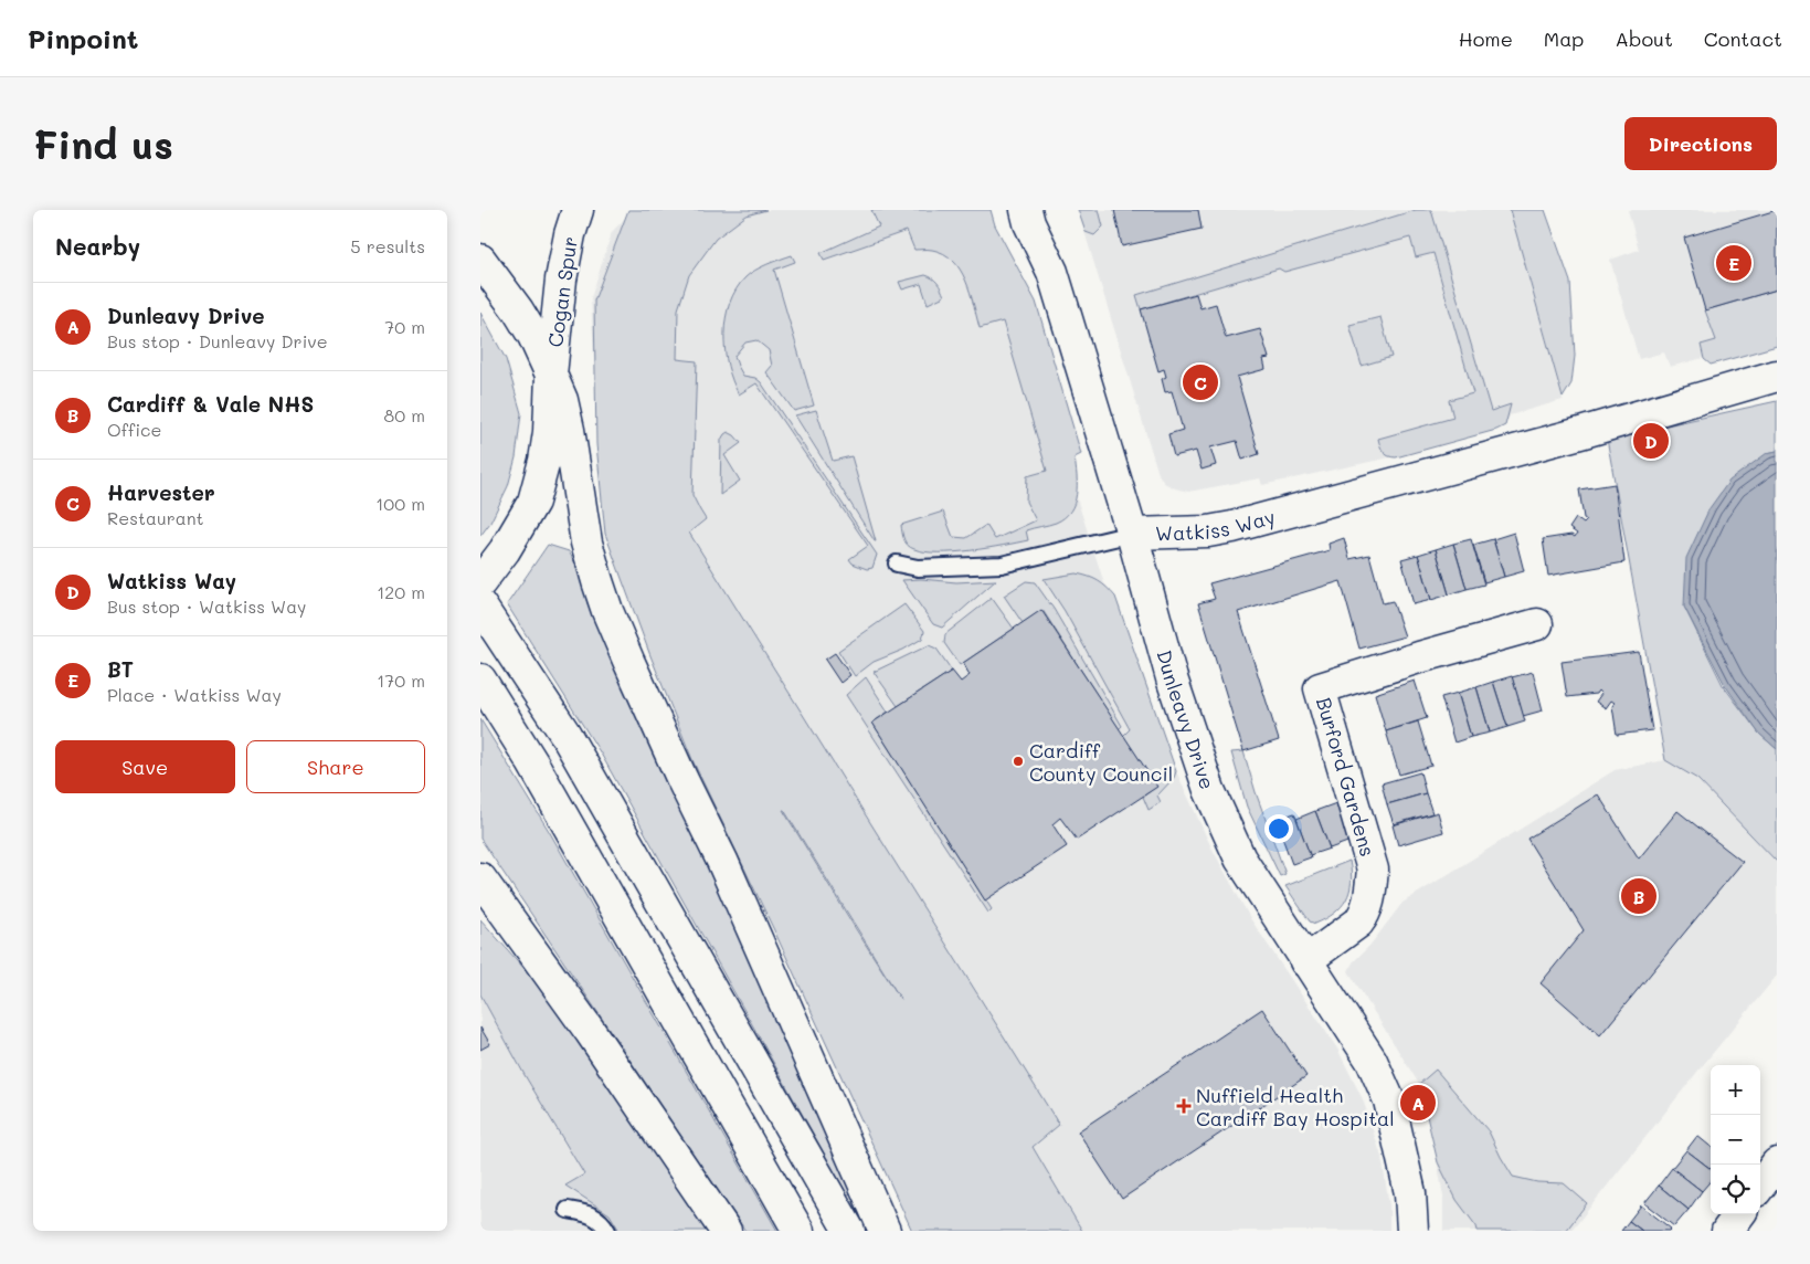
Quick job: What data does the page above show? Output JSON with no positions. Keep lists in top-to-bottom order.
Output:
{
  "streets": {
    "main road": [
      "Cogan Spur",
      "Watkiss Way",
      "Dunleavy Drive",
      "Burford Gardens"
    ]
  },
  "crossings": [
    ["Watkiss Way", "Dunleavy Drive"],
    ["Dunleavy Drive", "Burford Gardens"]
  ],
  "places": {
    "other": ["Cardiff County Council"],
    "health": ["Nuffield Health Cardiff Bay Hospital"]
  },
  "page": {
    "header": "Pinpoint",
    "nav": [
      "Home",
      "Map",
      "About",
      "Contact"
    ],
    "buttons": [
      "Directions",
      ["Save", "Share"]
    ],
    "title": "Find us",
    "heading": ["Nearby", "5 results"],
    "pins": [
      "E",
      "C",
      "D",
      "B",
      "A"
    ],
    "list": [
      {
        "mark": "A",
        "name": "Dunleavy Drive",
        "note": "Bus stop · Dunleavy Drive",
        "value": "70 m"
      },
      {
        "mark": "B",
        "name": "Cardiff & Vale NHS",
        "note": "Office",
        "value": "80 m"
      },
      {
        "mark": "C",
        "name": "Harvester",
        "note": "Restaurant",
        "value": "100 m"
      },
      {
        "mark": "D",
        "name": "Watkiss Way",
        "note": "Bus stop · Watkiss Way",
        "value": "120 m"
      },
      {
        "mark": "E",
        "name": "BT",
        "note": "Place · Watkiss Way",
        "value": "170 m"
      }
    ],
    "map_buttons": ["+", "−"]
  }
}
